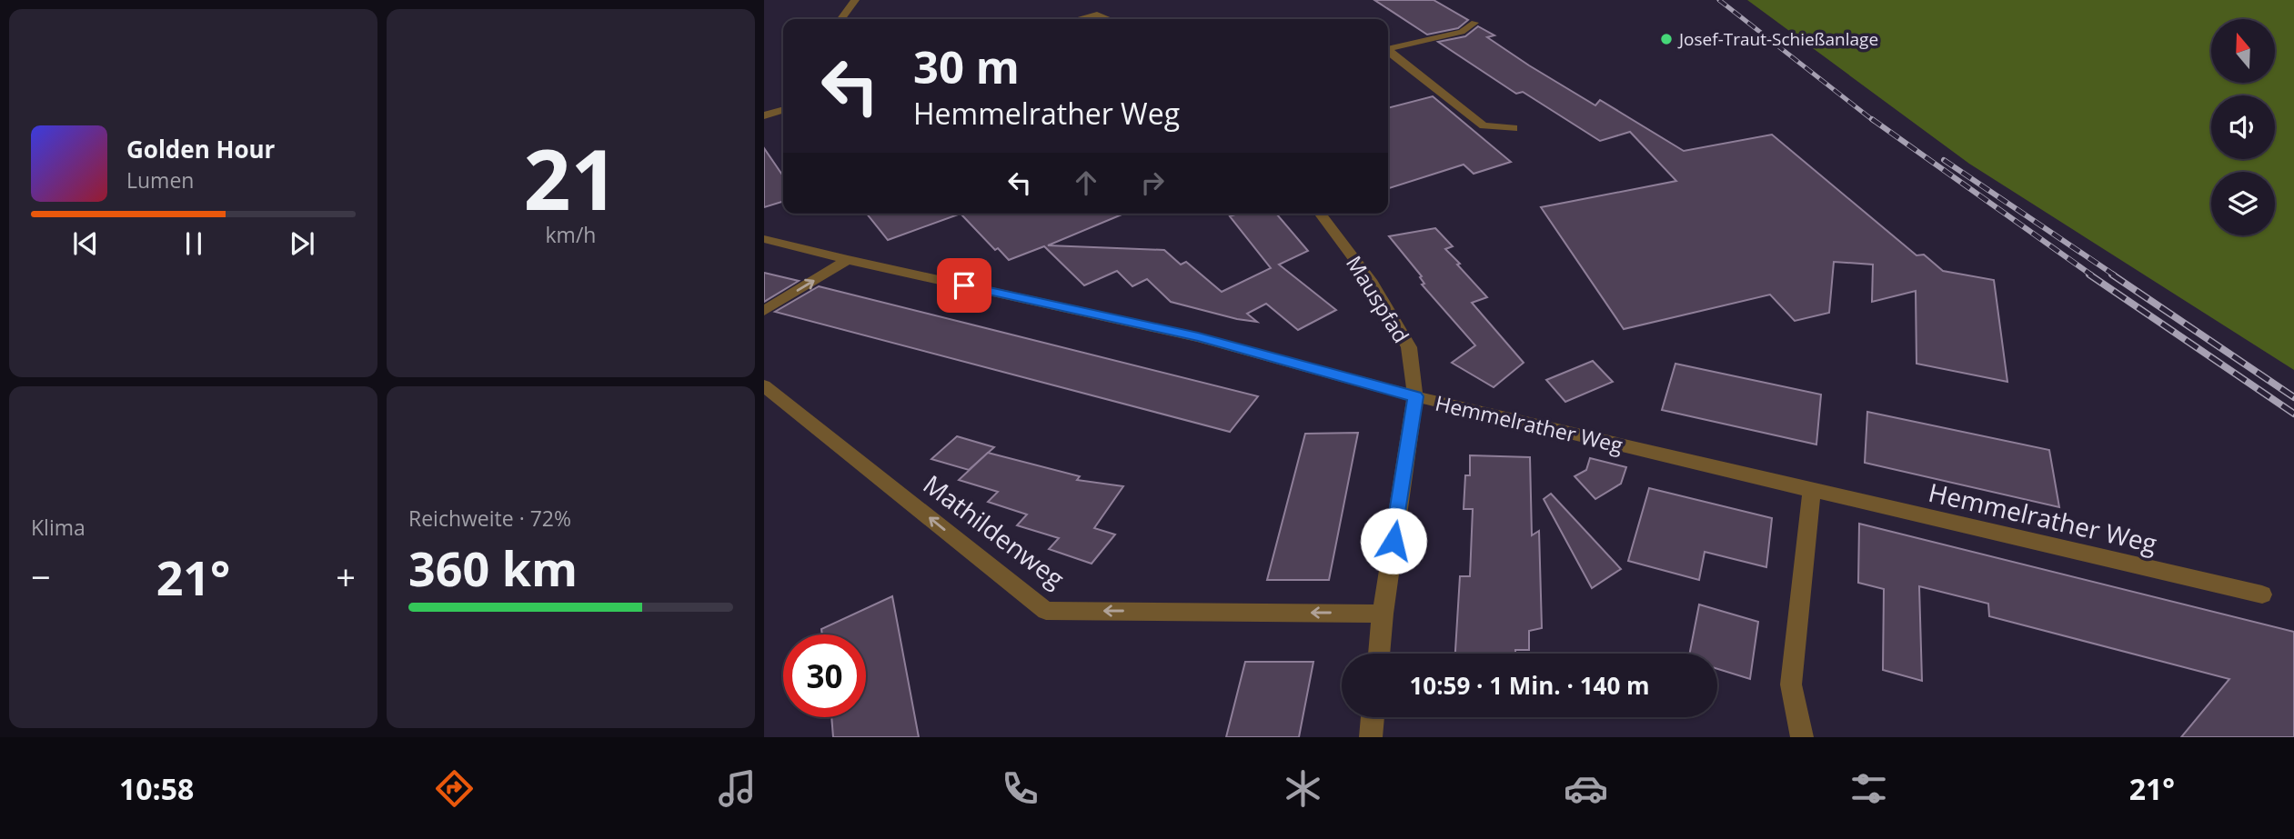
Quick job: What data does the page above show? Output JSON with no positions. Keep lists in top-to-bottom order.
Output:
{
  "streets": {
    "street": ["Mauspfad", "Hemmelrather Weg", "Mathildenweg"]
  },
  "crossings": [
    ["Mauspfad", "Hemmelrather Weg"],
    ["Mauspfad", "Mathildenweg"]
  ],
  "one_way": ["Mathildenweg"],
  "places": ["Josef-Traut-Schießanlage"],
  "north": "top",
  "page": {
    "tile": [
      ["21", "km/h"],
      "Klima",
      ["Reichweite · 72%", "360 km"]
    ],
    "turn": ["30 m", "Hemmelrather Weg"],
    "song": ["Golden Hour", "Lumen"],
    "heat": ["−", "21°", "+"],
    "limit": "30",
    "trip": "10:59 · 1 Min. · 140 m",
    "tabs": ["10:58", "21°"]
  }
}
